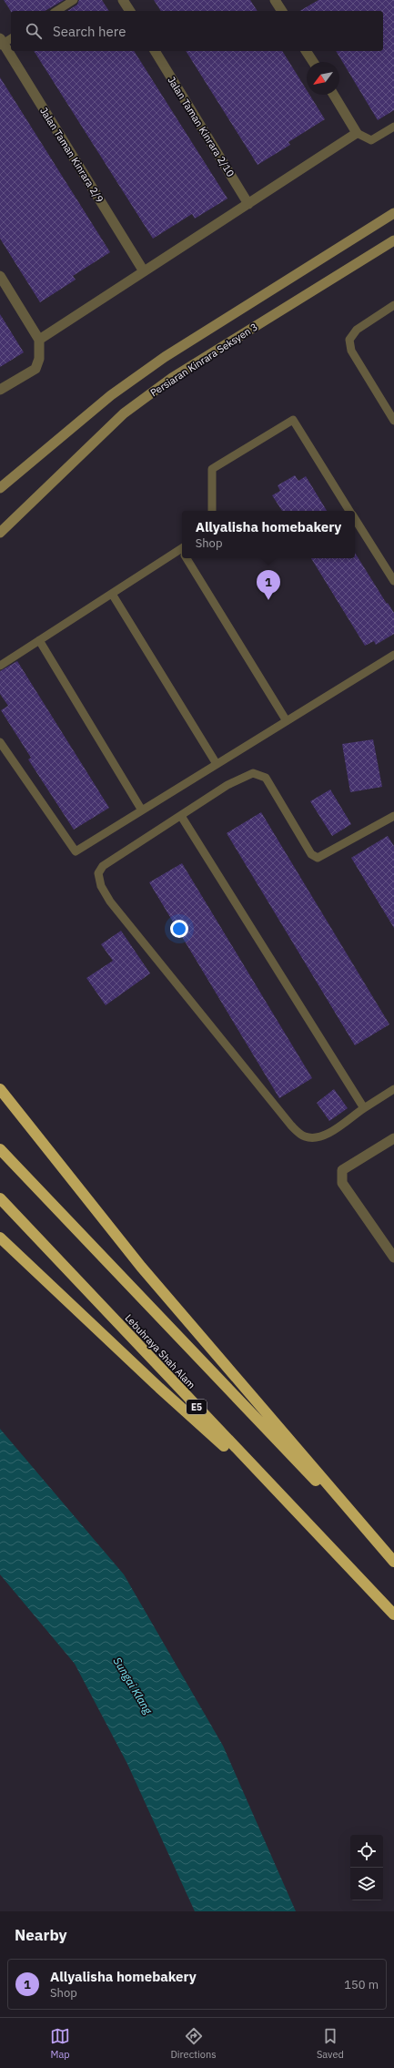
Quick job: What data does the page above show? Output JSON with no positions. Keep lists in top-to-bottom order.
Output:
{
  "streets": {
    "highway": ["Lebuhraya Shah Alam", "E5"],
    "main road": ["Persiaran Kinrara Seksyen 3"],
    "street": ["Jalan Taman Kinrara 2/10", "Jalan Taman Kinrara 2/9"]
  },
  "water": ["Sungai Klang"],
  "north": "bottom left",
  "page": {
    "search": "Search here",
    "popup": ["Allyalisha homebakery", "Shop"],
    "pins": "1",
    "heading": "Nearby",
    "list": [
      {
        "mark": "1",
        "name": "Allyalisha homebakery",
        "note": "Shop",
        "value": "150 m"
      }
    ],
    "nav": ["Map", "Directions", "Saved"]
  }
}
